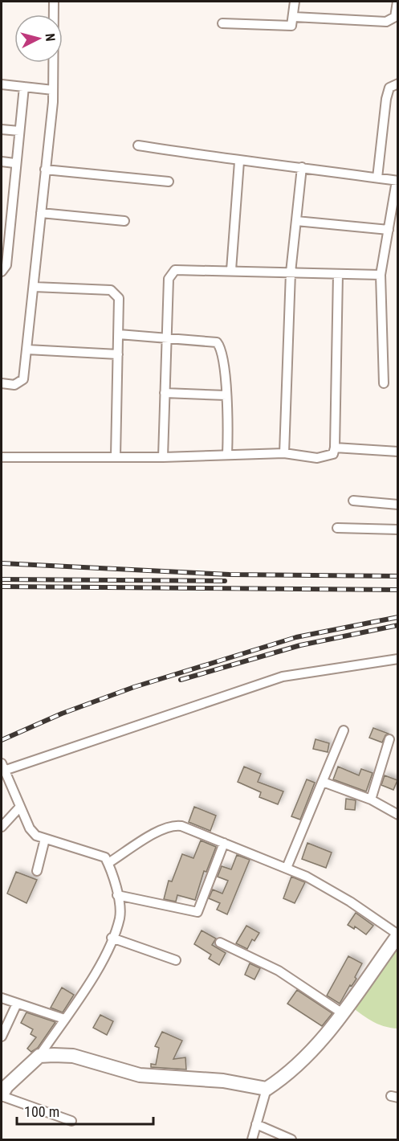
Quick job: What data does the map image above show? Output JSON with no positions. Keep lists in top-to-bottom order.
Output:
{
  "scale_bar": "100 m",
  "north": "right"
}
